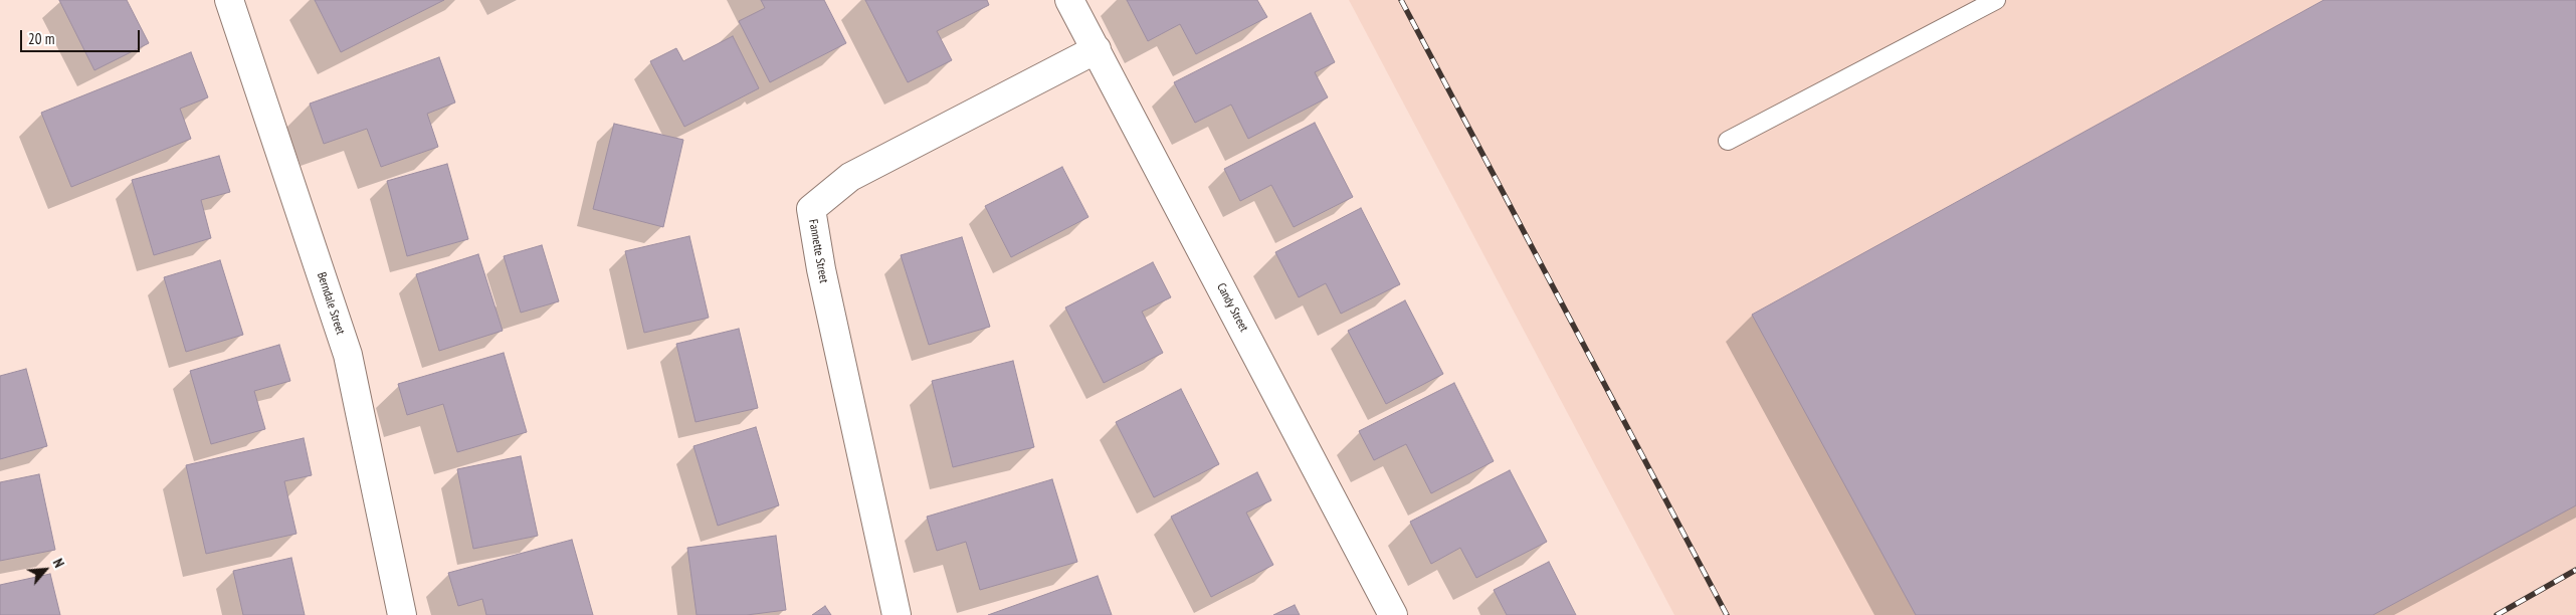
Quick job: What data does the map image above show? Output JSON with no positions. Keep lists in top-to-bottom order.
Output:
{
  "streets": {
    "street": ["Fannette Street", "Berndale Street", "Candy Street"]
  },
  "crossings": [
    ["Fannette Street", "Candy Street"]
  ],
  "scale_bar": "20 m",
  "north": "top right"
}
